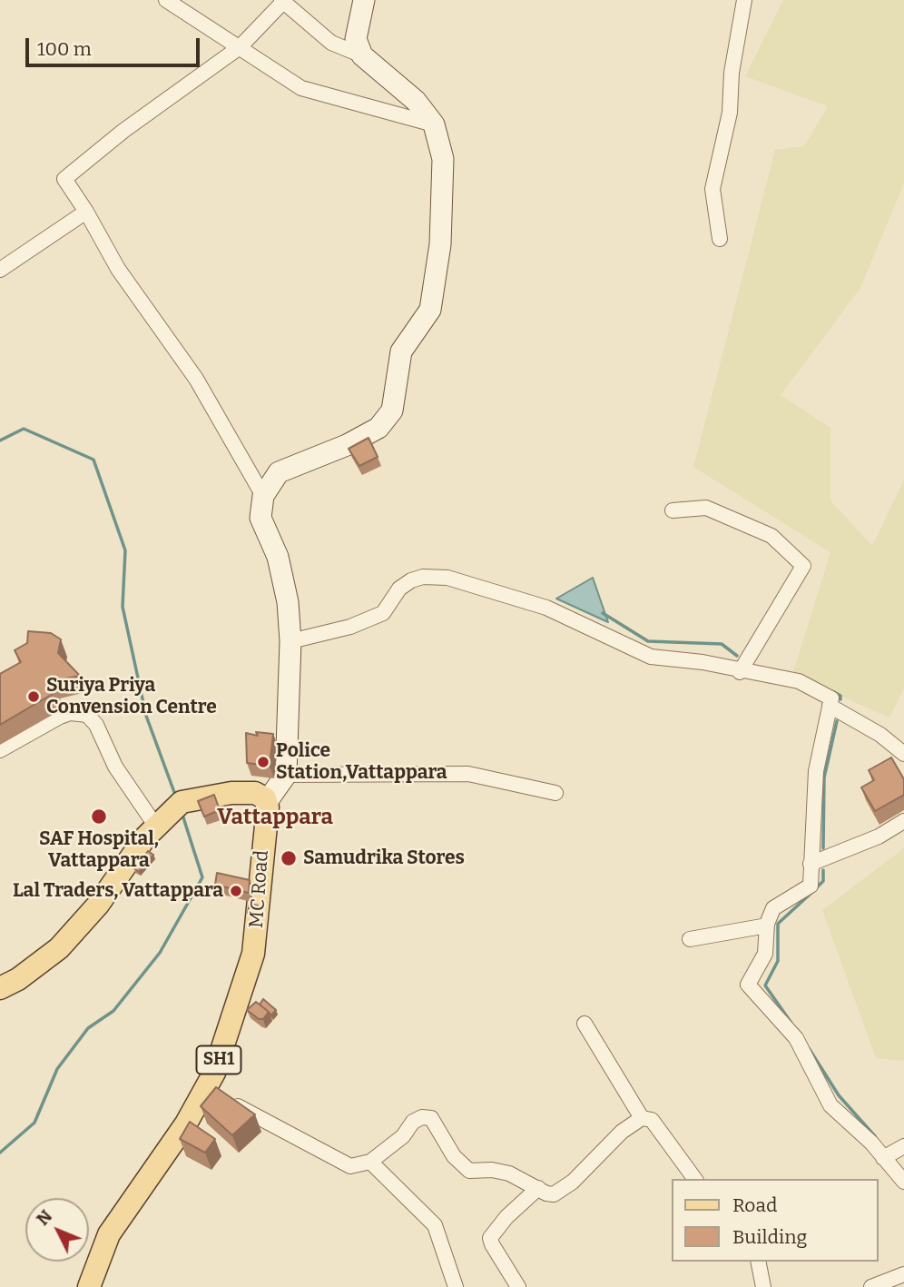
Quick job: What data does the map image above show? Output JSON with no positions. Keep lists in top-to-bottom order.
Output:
{
  "streets": {
    "main road": ["MC Road", "SH1"]
  },
  "districts": ["Vattappara"],
  "places": [
    "Suriya Priya Convension Centre",
    "Police Station,Vattappara",
    "SAF Hospital, Vattappara",
    "Samudrika Stores",
    "Lal Traders, Vattappara"
  ],
  "legend": ["Road", "Building"],
  "scale_bar": "100 m",
  "north": "top left"
}
